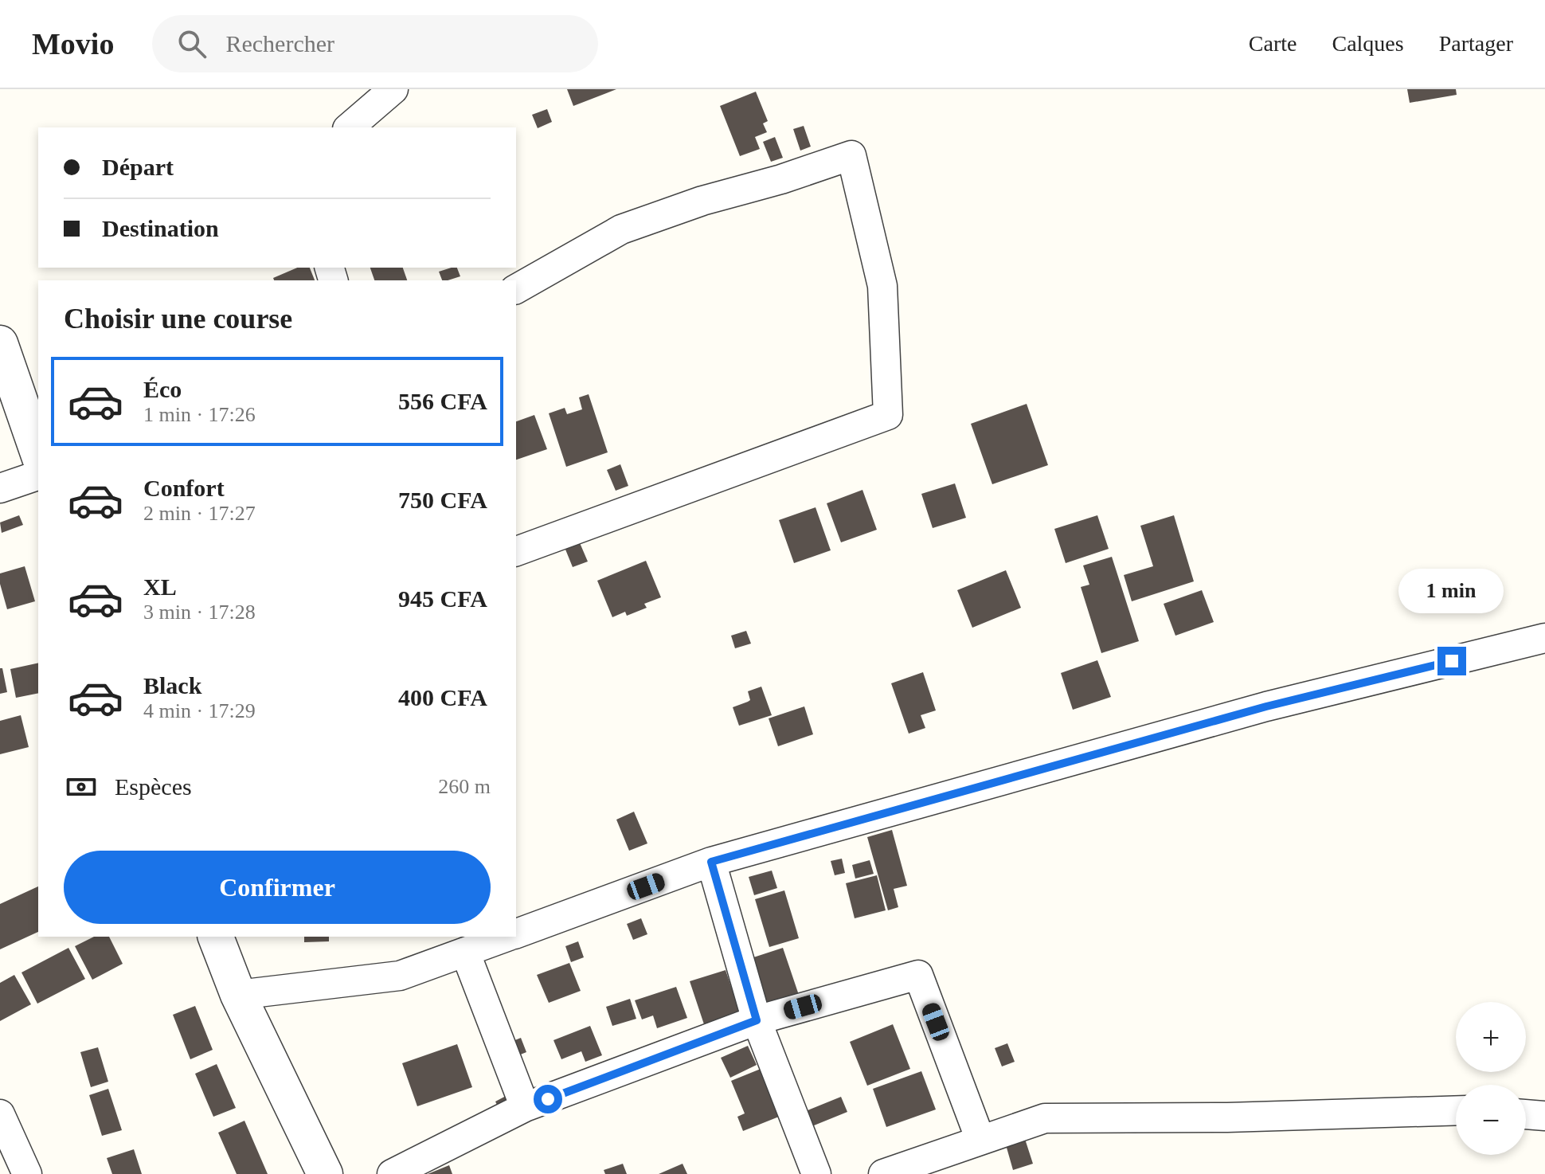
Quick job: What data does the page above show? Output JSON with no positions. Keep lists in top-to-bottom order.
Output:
{
  "page": {
    "header": "Movio",
    "search": "Rechercher",
    "nav": ["Carte", "Calques", "Partager"],
    "banner": ["Départ", "Destination"],
    "heading": "Choisir une course",
    "list": [
      {
        "name": "Éco",
        "note": "1 min · 17:26",
        "value": "556 CFA"
      },
      {
        "name": "Confort",
        "note": "2 min · 17:27",
        "value": "750 CFA"
      },
      {
        "name": "XL",
        "note": "3 min · 17:28",
        "value": "945 CFA"
      },
      {
        "name": "Black",
        "note": "4 min · 17:29",
        "value": "400 CFA"
      }
    ],
    "bubble": "1 min",
    "pay": ["Espèces", "260 m"],
    "buttons": "Confirmer",
    "map_buttons": ["+", "−"]
  }
}
